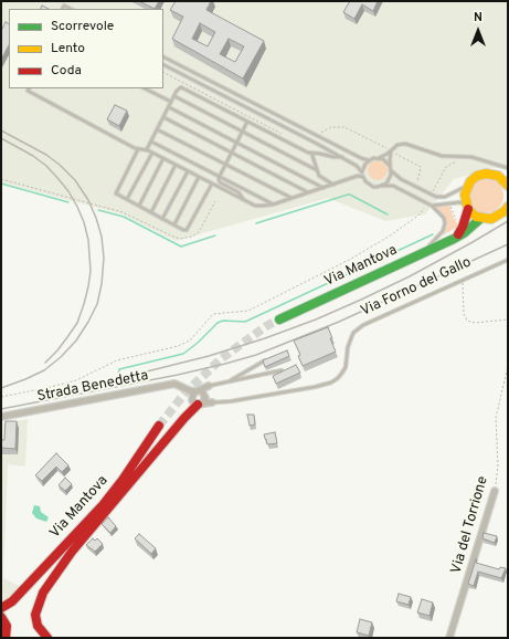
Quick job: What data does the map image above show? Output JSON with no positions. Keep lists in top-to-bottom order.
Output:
{
  "streets": {
    "main road": ["Via Mantova"],
    "street": ["Via Forno del Gallo", "Strada Benedetta", "Via del Torrione"]
  },
  "crossings": [
    ["Via Forno del Gallo", "Strada Benedetta"]
  ],
  "legend": ["Scorrevole", "Lento", "Coda"],
  "north": "top"
}
